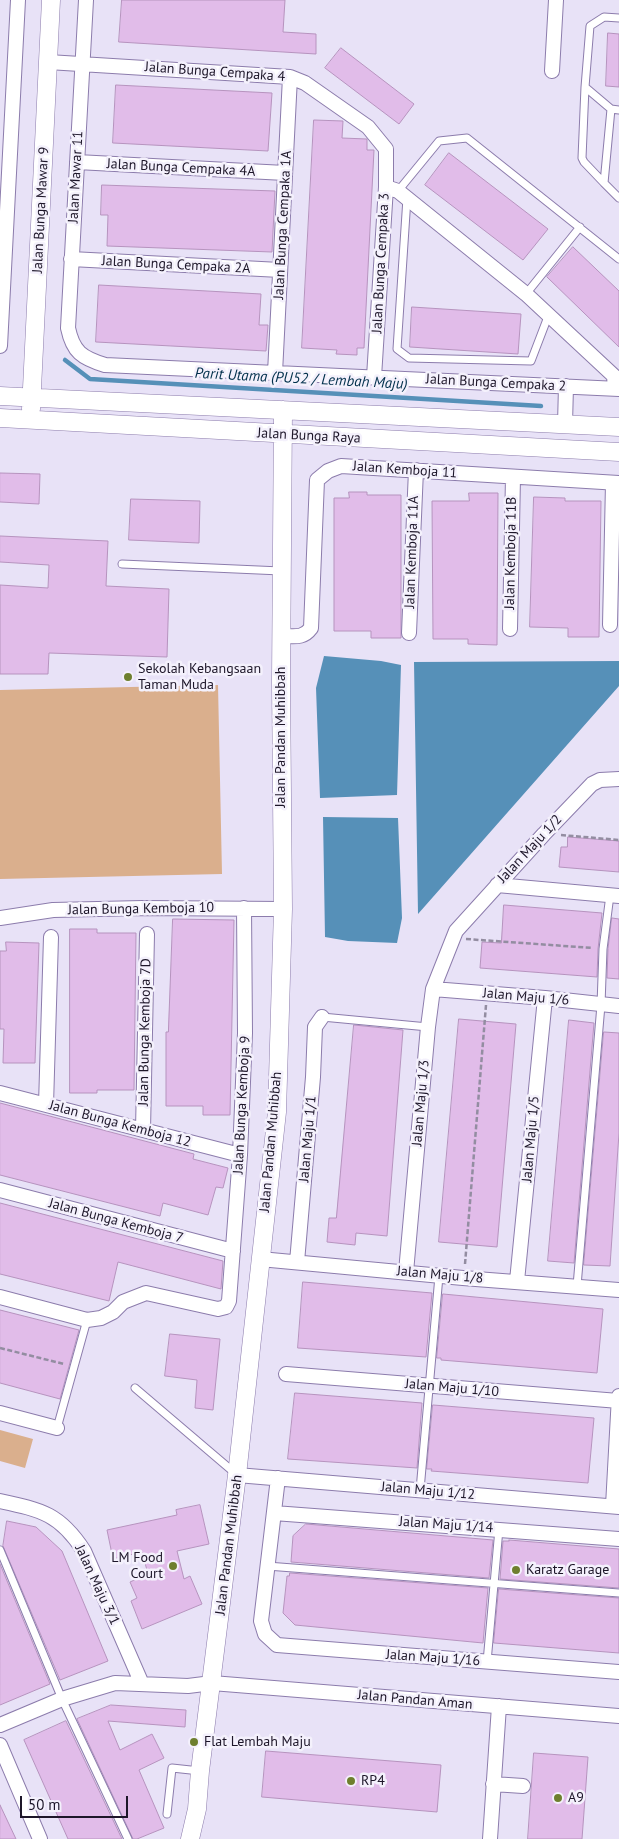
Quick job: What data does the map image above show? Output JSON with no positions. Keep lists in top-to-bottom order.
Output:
{
  "streets": {
    "street": [
      "Jalan Bunga Cempaka 4",
      "Jalan Bunga Cempaka 4A",
      "Jalan Mawar 11",
      "Jalan Bunga Mawar 9",
      "Jalan Bunga Cempaka 1A",
      "Jalan Bunga Cempaka 3",
      "Jalan Bunga Cempaka 2A",
      "Jalan Bunga Cempaka 2",
      "Jalan Bunga Raya",
      "Jalan Kemboja 11",
      "Jalan Kemboja 11A",
      "Jalan Kemboja 11B",
      "Jalan Pandan Muhibbah",
      "Jalan Maju 1/2",
      "Jalan Bunga Kemboja 10",
      "Jalan Maju 1/6",
      "Jalan Bunga Kemboja 7D",
      "Jalan Maju 1/3",
      "Jalan Bunga Kemboja 9",
      "Jalan Bunga Kemboja 12",
      "Jalan Maju 1/1",
      "Jalan Maju 1/5",
      "Jalan Bunga Kemboja 7",
      "Jalan Maju 1/8",
      "Jalan Maju 1/10",
      "Jalan Maju 1/12",
      "Jalan Maju 1/14",
      "Jalan Maju 3/1",
      "Jalan Maju 1/16",
      "Jalan Pandan Aman"
    ]
  },
  "crossings": [
    ["Jalan Bunga Cempaka 4", "Jalan Mawar 11"],
    ["Jalan Bunga Cempaka 4", "Jalan Bunga Mawar 9"],
    ["Jalan Bunga Cempaka 4", "Jalan Bunga Cempaka 1A"],
    ["Jalan Bunga Cempaka 4", "Jalan Bunga Cempaka 3"],
    ["Jalan Bunga Cempaka 4A", "Jalan Mawar 11"],
    ["Jalan Bunga Cempaka 4A", "Jalan Bunga Cempaka 1A"],
    ["Jalan Mawar 11", "Jalan Bunga Cempaka 2A"],
    ["Jalan Mawar 11", "Jalan Bunga Cempaka 2"],
    ["Jalan Bunga Mawar 9", "Jalan Bunga Raya"],
    ["Jalan Bunga Cempaka 1A", "Jalan Bunga Cempaka 2A"],
    ["Jalan Bunga Cempaka 1A", "Jalan Bunga Cempaka 2"],
    ["Jalan Bunga Cempaka 3", "Jalan Bunga Cempaka 2"],
    ["Jalan Bunga Raya", "Jalan Pandan Muhibbah"],
    ["Jalan Kemboja 11", "Jalan Kemboja 11A"],
    ["Jalan Kemboja 11", "Jalan Kemboja 11B"],
    ["Jalan Kemboja 11", "Jalan Pandan Muhibbah"],
    ["Jalan Pandan Muhibbah", "Jalan Bunga Kemboja 10"],
    ["Jalan Pandan Muhibbah", "Jalan Maju 1/8"],
    ["Jalan Pandan Muhibbah", "Jalan Maju 1/12"],
    ["Jalan Pandan Muhibbah", "Jalan Pandan Aman"],
    ["Jalan Maju 1/2", "Jalan Maju 1/3"],
    ["Jalan Bunga Kemboja 10", "Jalan Bunga Kemboja 9"],
    ["Jalan Maju 1/6", "Jalan Maju 1/3"],
    ["Jalan Maju 1/6", "Jalan Maju 1/5"],
    ["Jalan Bunga Kemboja 7D", "Jalan Bunga Kemboja 12"],
    ["Jalan Maju 1/3", "Jalan Maju 1/8"],
    ["Jalan Bunga Kemboja 9", "Jalan Bunga Kemboja 12"],
    ["Jalan Bunga Kemboja 9", "Jalan Bunga Kemboja 7"],
    ["Jalan Maju 1/1", "Jalan Maju 1/8"],
    ["Jalan Maju 1/5", "Jalan Maju 1/8"],
    ["Jalan Maju 3/1", "Jalan Pandan Aman"]
  ],
  "water": ["Parit Utama (PU52 / Lembah Maju)"],
  "places": [
    "Sekolah Kebangsaan Taman Muda",
    "LM Food Court",
    "Karatz Garage",
    "Flat Lembah Maju",
    "RP4",
    "A9"
  ],
  "scale_bar": "50 m"
}
